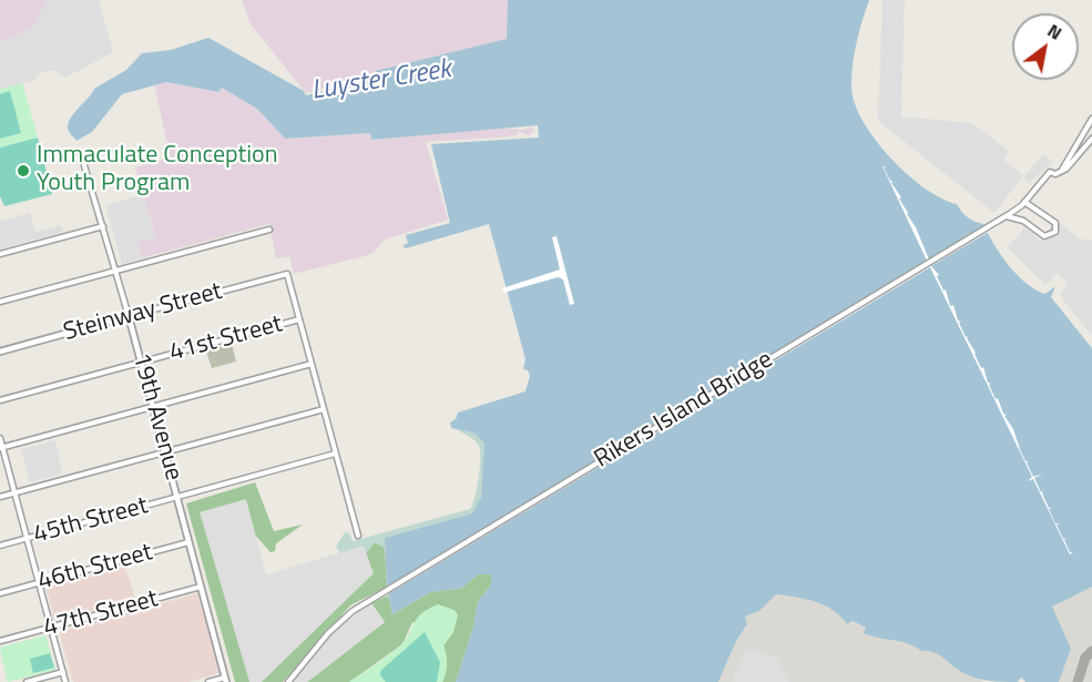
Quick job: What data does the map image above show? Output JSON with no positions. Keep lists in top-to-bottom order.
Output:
{
  "streets": {
    "street": [
      "Steinway Street",
      "41st Street",
      "Rikers Island Bridge",
      "19th Avenue",
      "45th Street",
      "46th Street",
      "47th Street"
    ]
  },
  "crossings": [
    ["Steinway Street", "41st Street"],
    ["Steinway Street", "19th Avenue"],
    ["41st Street", "19th Avenue"],
    ["19th Avenue", "45th Street"],
    ["19th Avenue", "46th Street"],
    ["19th Avenue", "47th Street"]
  ],
  "water": ["Luyster Creek"],
  "places": ["Immaculate Conception Youth Program"],
  "north": "top right"
}
